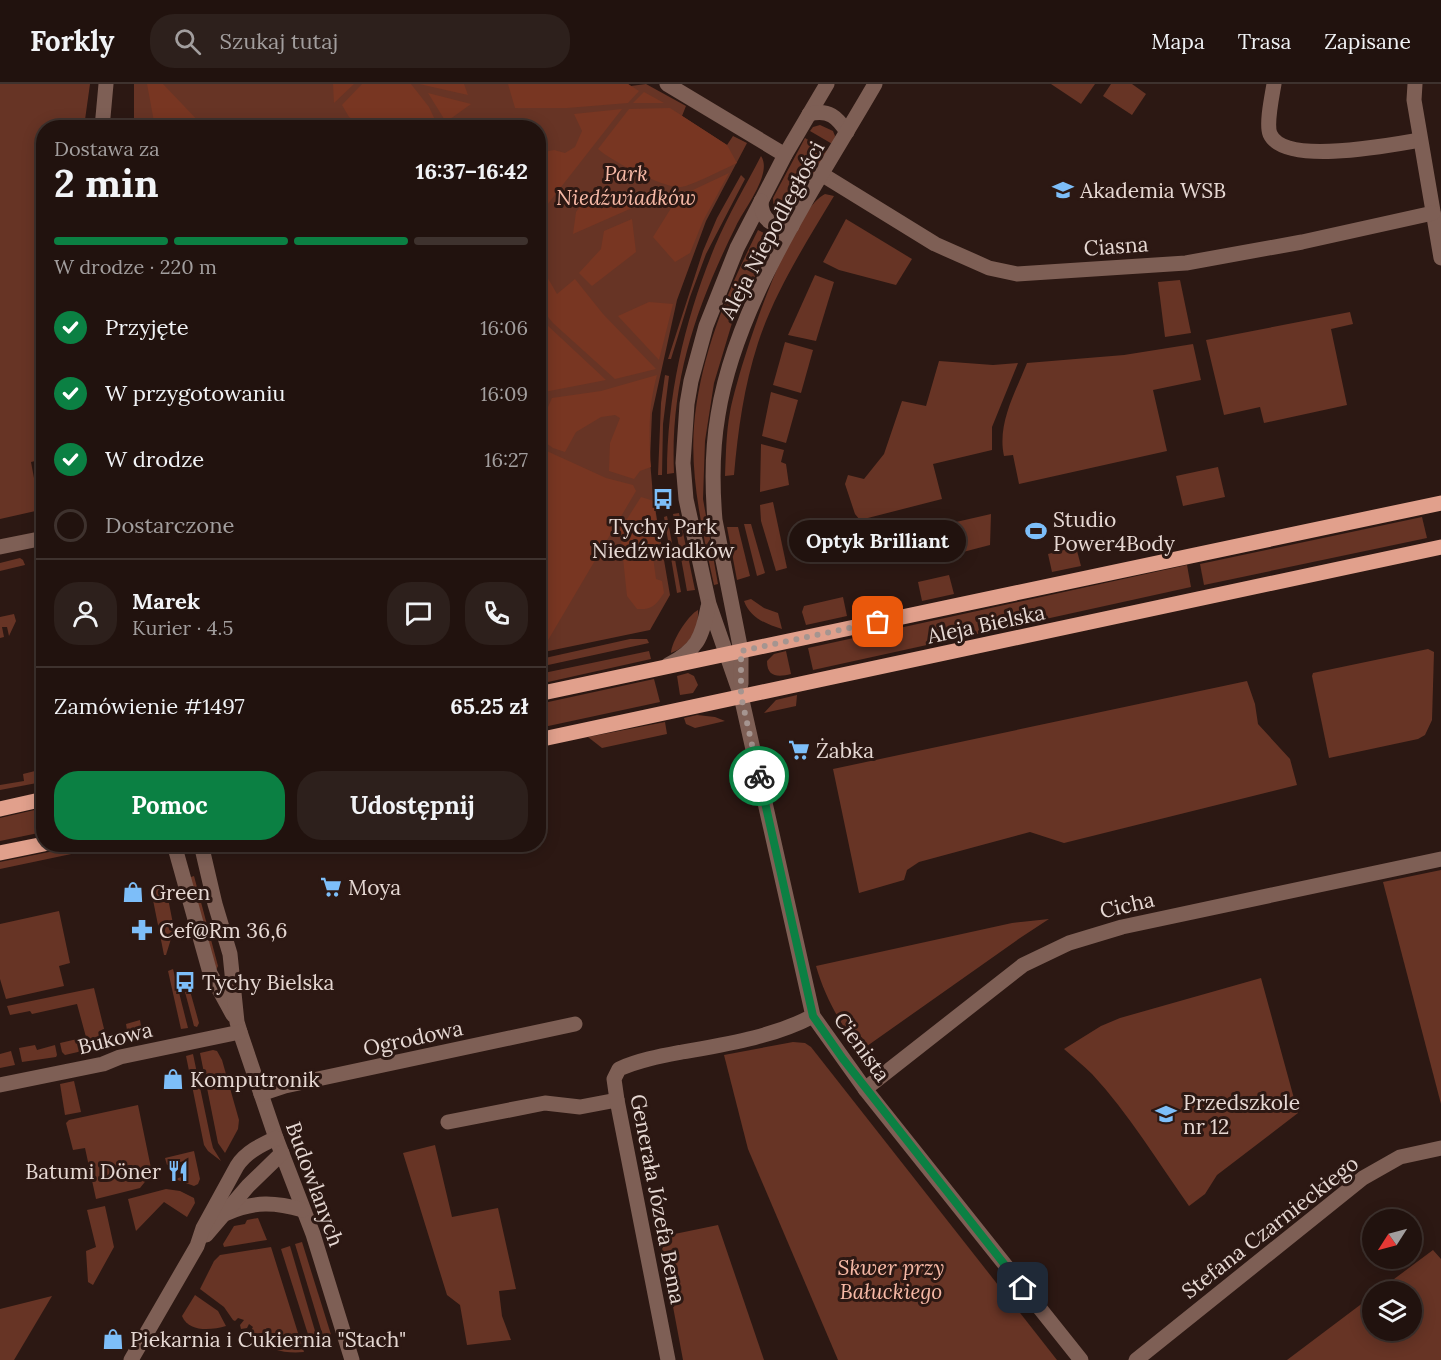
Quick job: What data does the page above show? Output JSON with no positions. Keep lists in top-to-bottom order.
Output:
{
  "streets": {
    "main road": ["Aleja Bielska"],
    "street": [
      "Aleja Niepodległości",
      "Ciasna",
      "Cicha",
      "Bukowa",
      "Ogrodowa",
      "Cienista",
      "Budowlanych",
      "Generała Józefa Bema",
      "Stefana Czarnieckiego"
    ]
  },
  "crossings": [
    ["Aleja Niepodległości", "Ciasna"],
    ["Aleja Niepodległości", "Aleja Bielska"],
    ["Aleja Niepodległości", "Cienista"],
    ["Aleja Bielska", "Cienista"],
    ["Cicha", "Cienista"],
    ["Bukowa", "Budowlanych"],
    ["Ogrodowa", "Budowlanych"],
    ["Cienista", "Generała Józefa Bema"]
  ],
  "parks": ["Park Niedźwiadków", "Skwer przy Bałuckiego"],
  "places": {
    "school or university": ["Akademia WSB", "Przedszkole nr 12"],
    "bus stop": ["Tychy Park Niedźwiadków", "Tychy Bielska"],
    "sports": ["Studio Power4Body"],
    "other": ["Optyk Brilliant"],
    "supermarket": ["Żabka", "Moya"],
    "shop": ["Green", "Komputronik", "Piekarnia i Cukiernia \"Stach\""],
    "pharmacy": ["Cef@Rm 36,6"],
    "restaurant": ["Batumi Döner"]
  },
  "north": "bottom left",
  "page": {
    "header": "Forkly",
    "search": "Szukaj tutaj",
    "nav": ["Mapa", "Trasa", "Zapisane"],
    "heading": ["2 min", "Dostawa za", "16:37–16:42"],
    "panel": [
      "Marek",
      "Kurier · 4.5",
      "Zamówienie #1497",
      "65.25 zł"
    ],
    "bar": "W drodze · 220 m",
    "list": [
      ["Przyjęte", "16:06"],
      ["W przygotowaniu", "16:09"],
      ["W drodze", "16:27"],
      "Dostarczone"
    ],
    "bubble": "Optyk Brilliant",
    "buttons": ["Pomoc", "Udostępnij"]
  }
}
